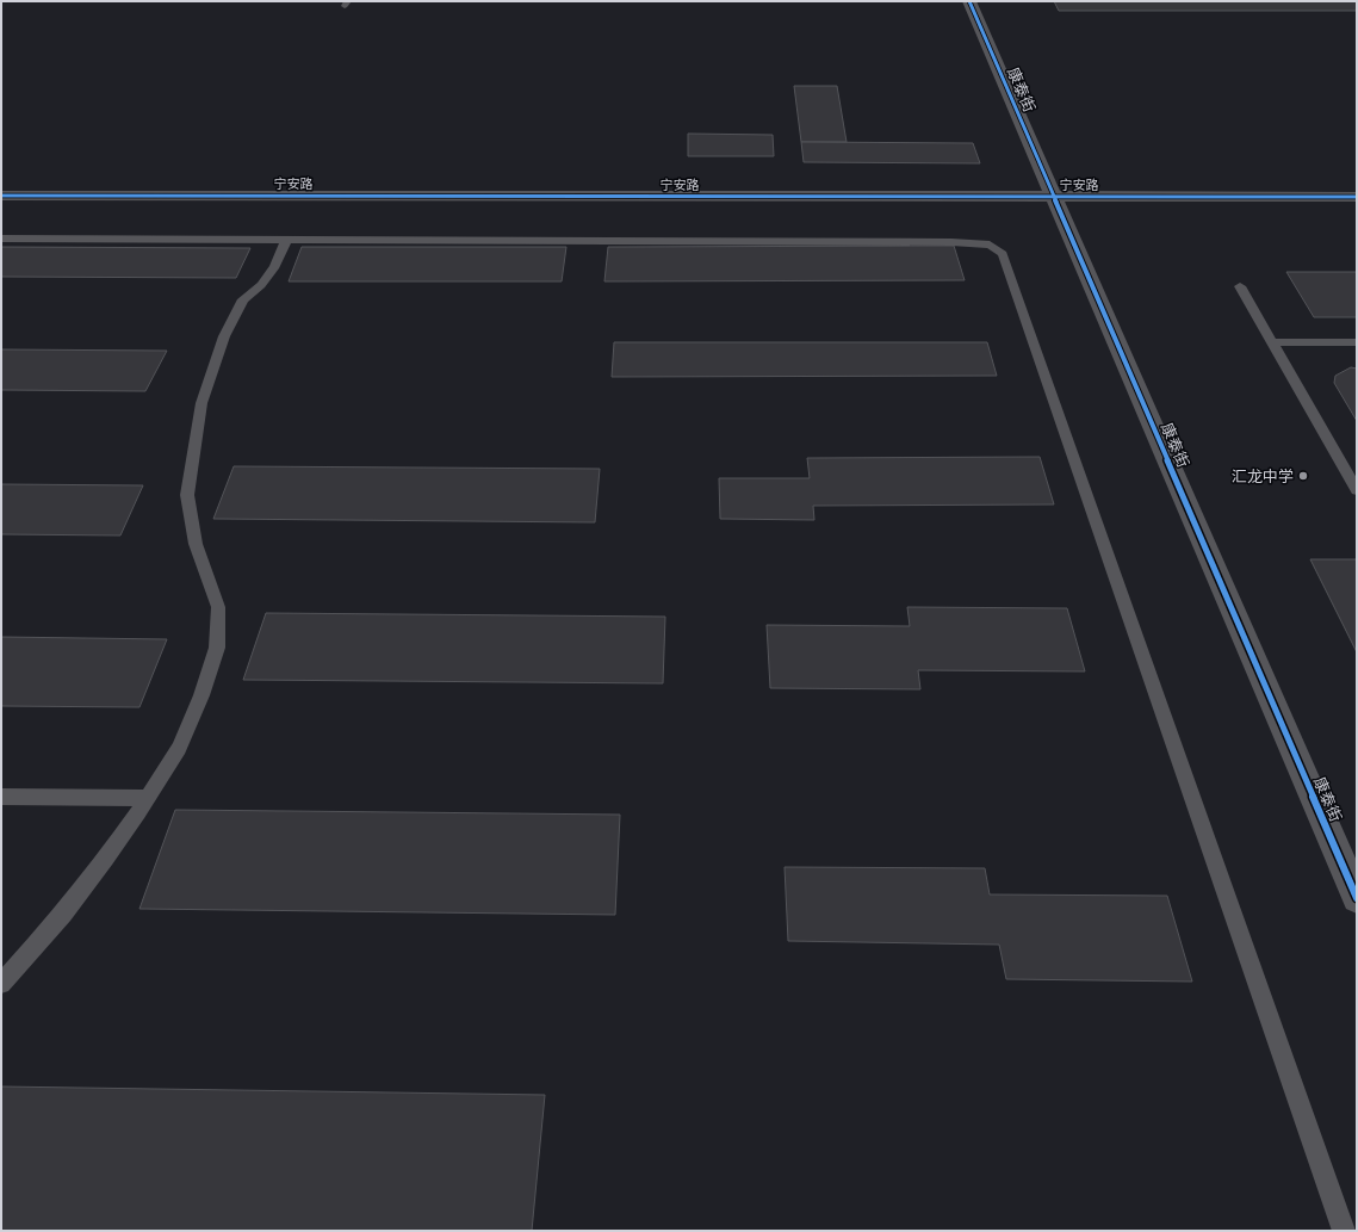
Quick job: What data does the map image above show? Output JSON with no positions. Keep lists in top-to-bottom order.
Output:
{
  "streets": {
    "street": ["康泰街", "宁安路"]
  },
  "crossings": [
    ["康泰街", "宁安路"]
  ],
  "places": ["汇龙中学"]
}
